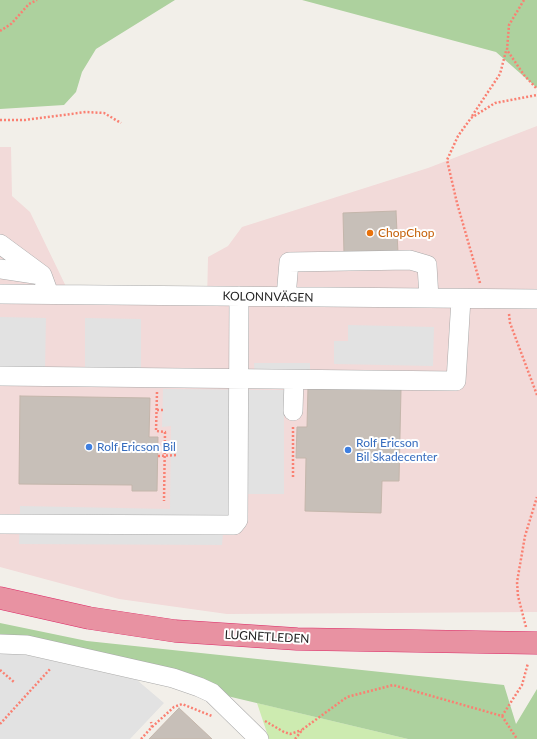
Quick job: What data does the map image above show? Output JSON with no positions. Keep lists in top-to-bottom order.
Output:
{
  "streets": {
    "highway": ["LUGNETLEDEN"],
    "street": ["KOLONNVÄGEN"]
  },
  "places": ["ChopChop", "Rolf Ericson Bil", "Rolf Ericson Bil Skadecenter"]
}
